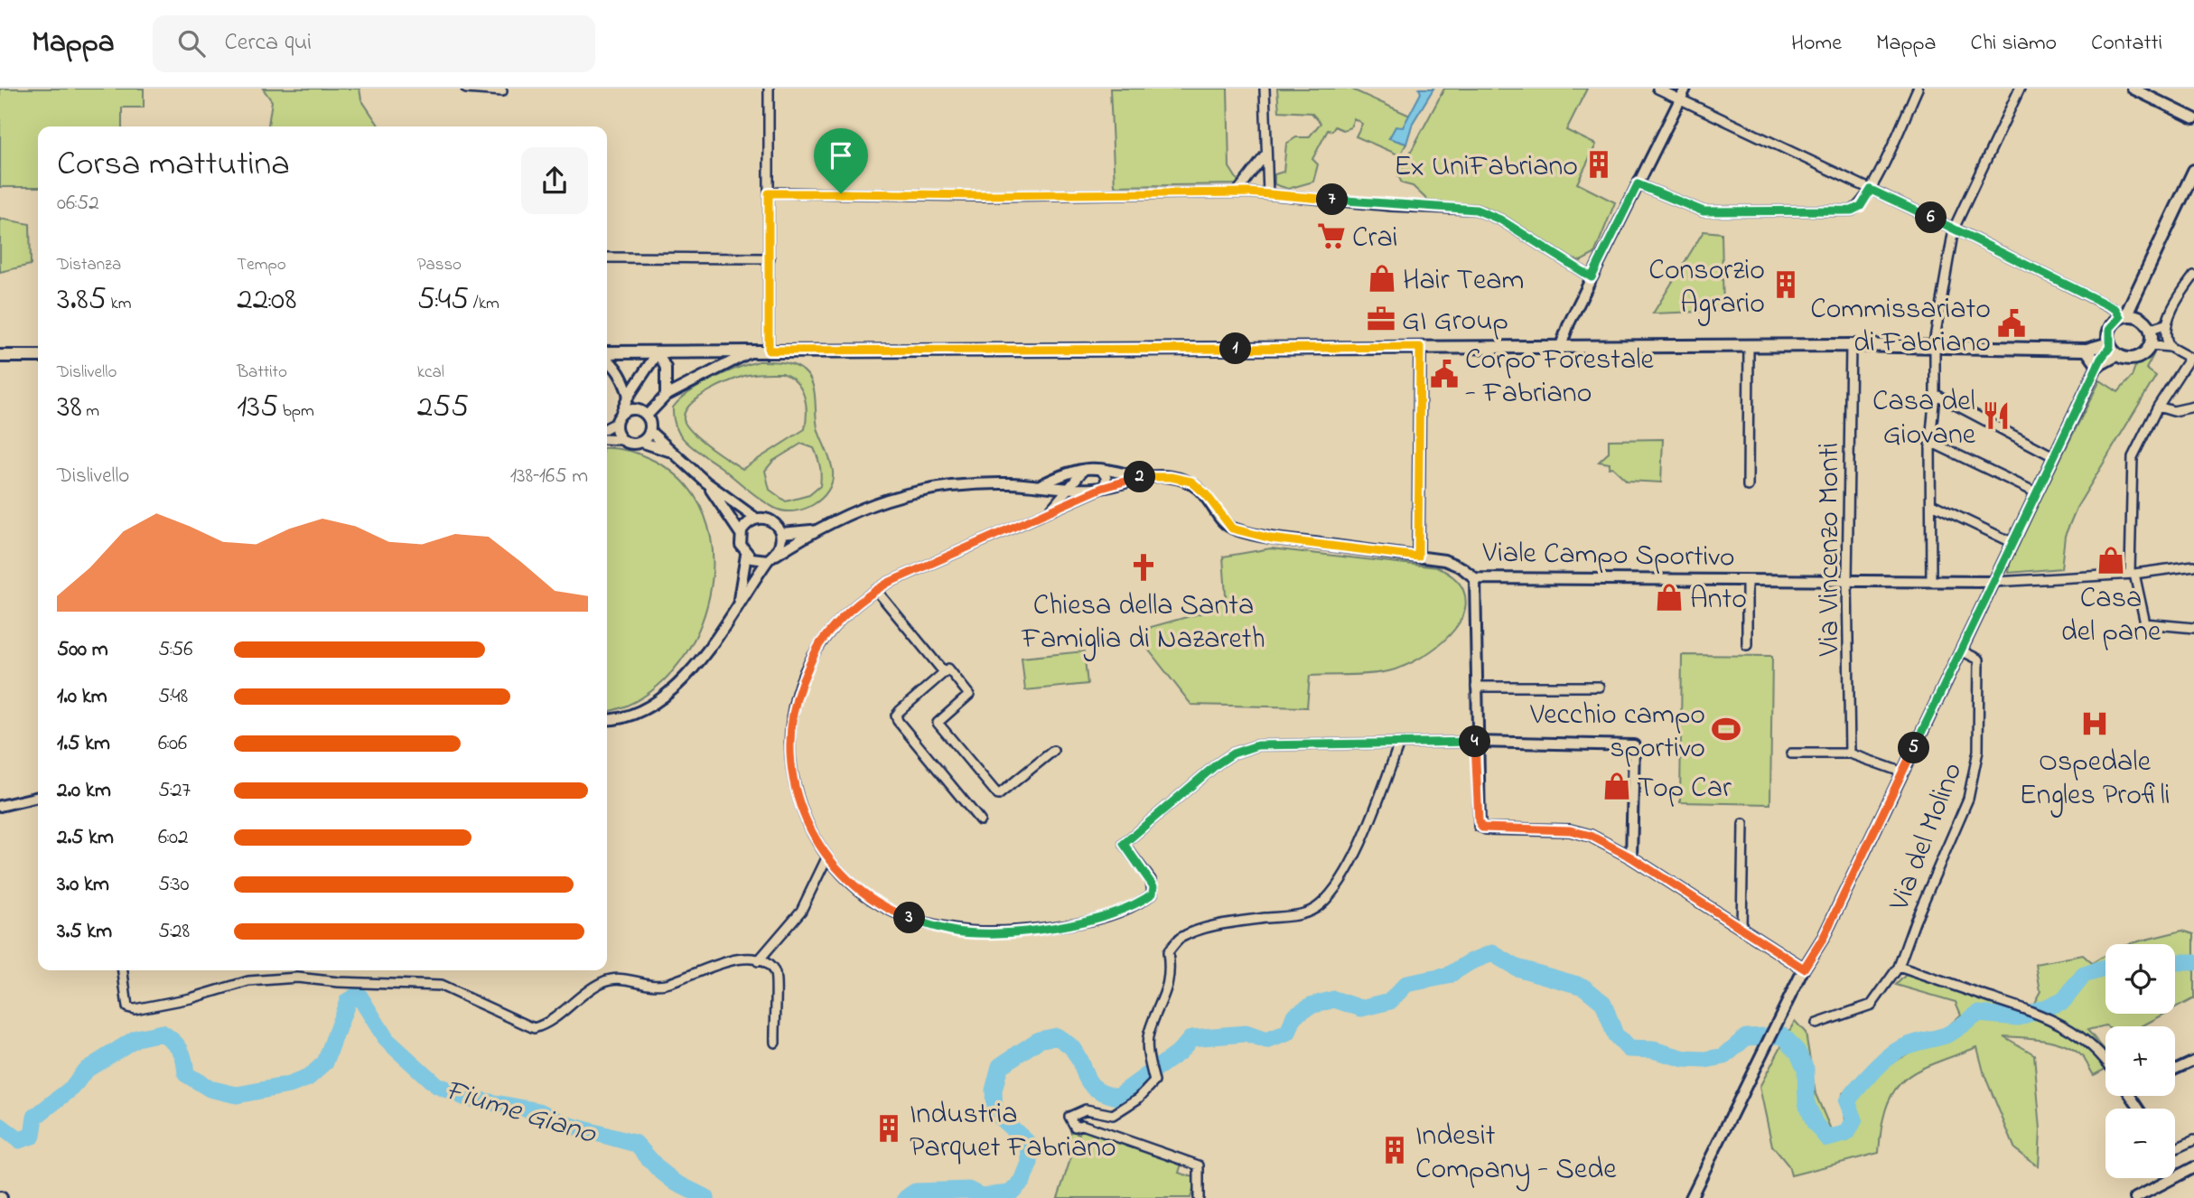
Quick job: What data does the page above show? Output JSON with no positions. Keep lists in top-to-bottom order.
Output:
{
  "streets": {
    "street": ["Via Vincenzo Monti", "Viale Campo Sportivo", "Via del Molino"]
  },
  "crossings": [
    ["Via Vincenzo Monti", "Viale Campo Sportivo"]
  ],
  "water": ["Fiume Giano"],
  "places": {
    "building": [
      "Ex UniFabriano",
      "Consorzio Agrario",
      "Industria Parquet Fabriano",
      "Indesit Company - Sede"
    ],
    "supermarket": ["Crai"],
    "shop": [
      "Hair Team",
      "Casa del pane",
      "Anto",
      "Top Car"
    ],
    "office": ["GI Group"],
    "public building": ["Commissariato di Fabriano", "Corpo Forestale - Fabriano"],
    "restaurant": ["Casa del Giovane"],
    "church": ["Chiesa della Santa Famiglia di Nazareth"],
    "hospital": ["Ospedale Engles Profili"],
    "sports": ["Vecchio campo sportivo"]
  },
  "page": {
    "header": "Mappa",
    "search": "Cerca qui",
    "nav": [
      "Home",
      "Mappa",
      "Chi siamo",
      "Contatti"
    ],
    "heading": ["Corsa mattutina", "06:52"],
    "pins": [
      "7",
      "6",
      "1",
      "2",
      "4",
      "5",
      "3"
    ],
    "stats": [
      ["Distanza", "3.85 km"],
      ["Tempo", "22:08"],
      ["Passo", "5:45 /km"],
      ["Dislivello", "38 m"],
      ["Battito", "135 bpm"],
      ["kcal", "255"]
    ],
    "chart": ["Dislivello", "138–165 m"],
    "list": [
      {
        "name": "500 m",
        "note": "5:56"
      },
      {
        "name": "1.0 km",
        "note": "5:48"
      },
      {
        "name": "1.5 km",
        "note": "6:06"
      },
      {
        "name": "2.0 km",
        "note": "5:27"
      },
      {
        "name": "2.5 km",
        "note": "6:02"
      },
      {
        "name": "3.0 km",
        "note": "5:30"
      },
      {
        "name": "3.5 km",
        "note": "5:28"
      }
    ],
    "map_buttons": ["+", "−"]
  }
}
